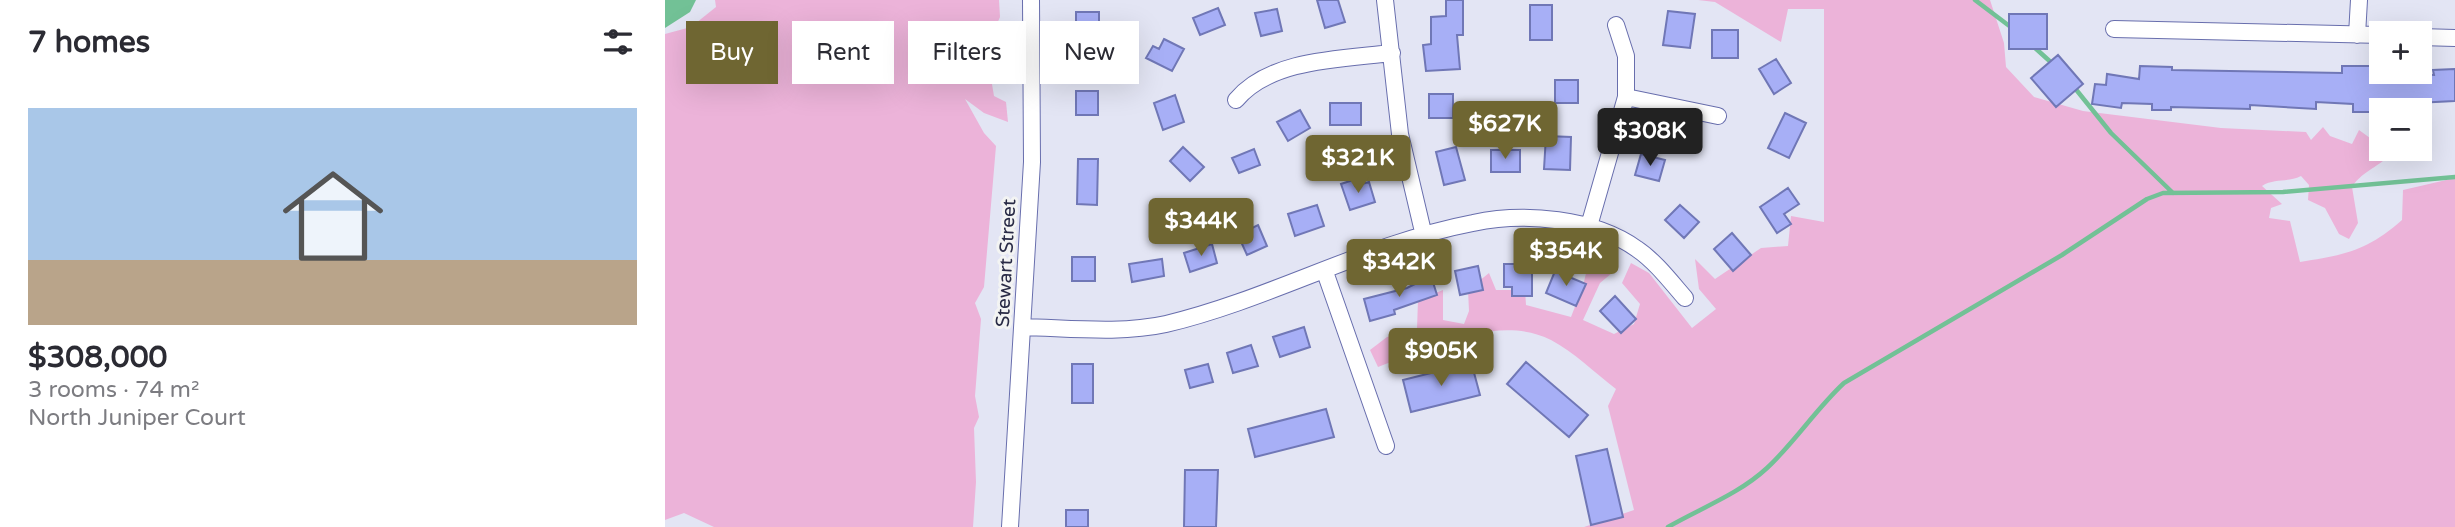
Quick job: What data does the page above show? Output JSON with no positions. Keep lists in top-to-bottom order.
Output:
{
  "streets": {
    "street": ["Stewart Street"]
  },
  "page": {
    "heading": "7 homes",
    "map_buttons": ["+", "−"],
    "chip": [
      "Buy",
      "Rent",
      "Filters",
      "New"
    ],
    "list": [
      {
        "name": "$308,000",
        "note": "3 rooms · 74 m² · North Juniper Court"
      }
    ],
    "price": [
      "$627K",
      "$308K",
      "$321K",
      "$344K",
      "$354K",
      "$342K",
      "$905K"
    ]
  }
}
